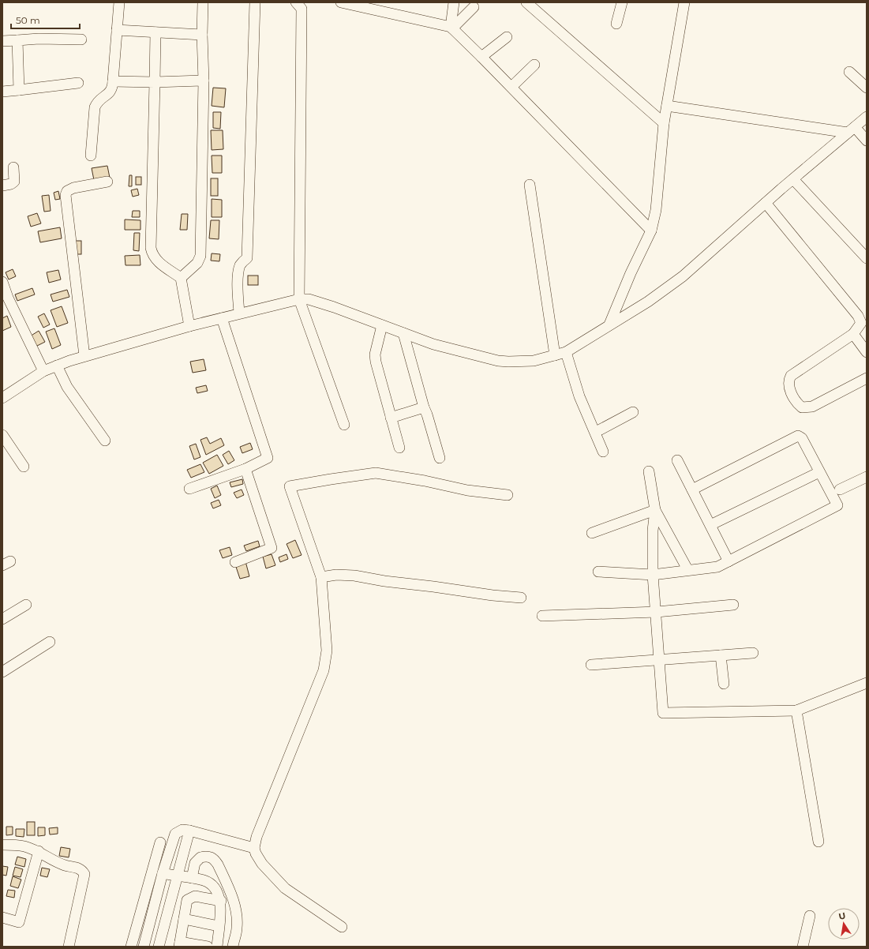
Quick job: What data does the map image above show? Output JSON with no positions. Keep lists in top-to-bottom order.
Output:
{
  "scale_bar": "50 m",
  "north": "top"
}
